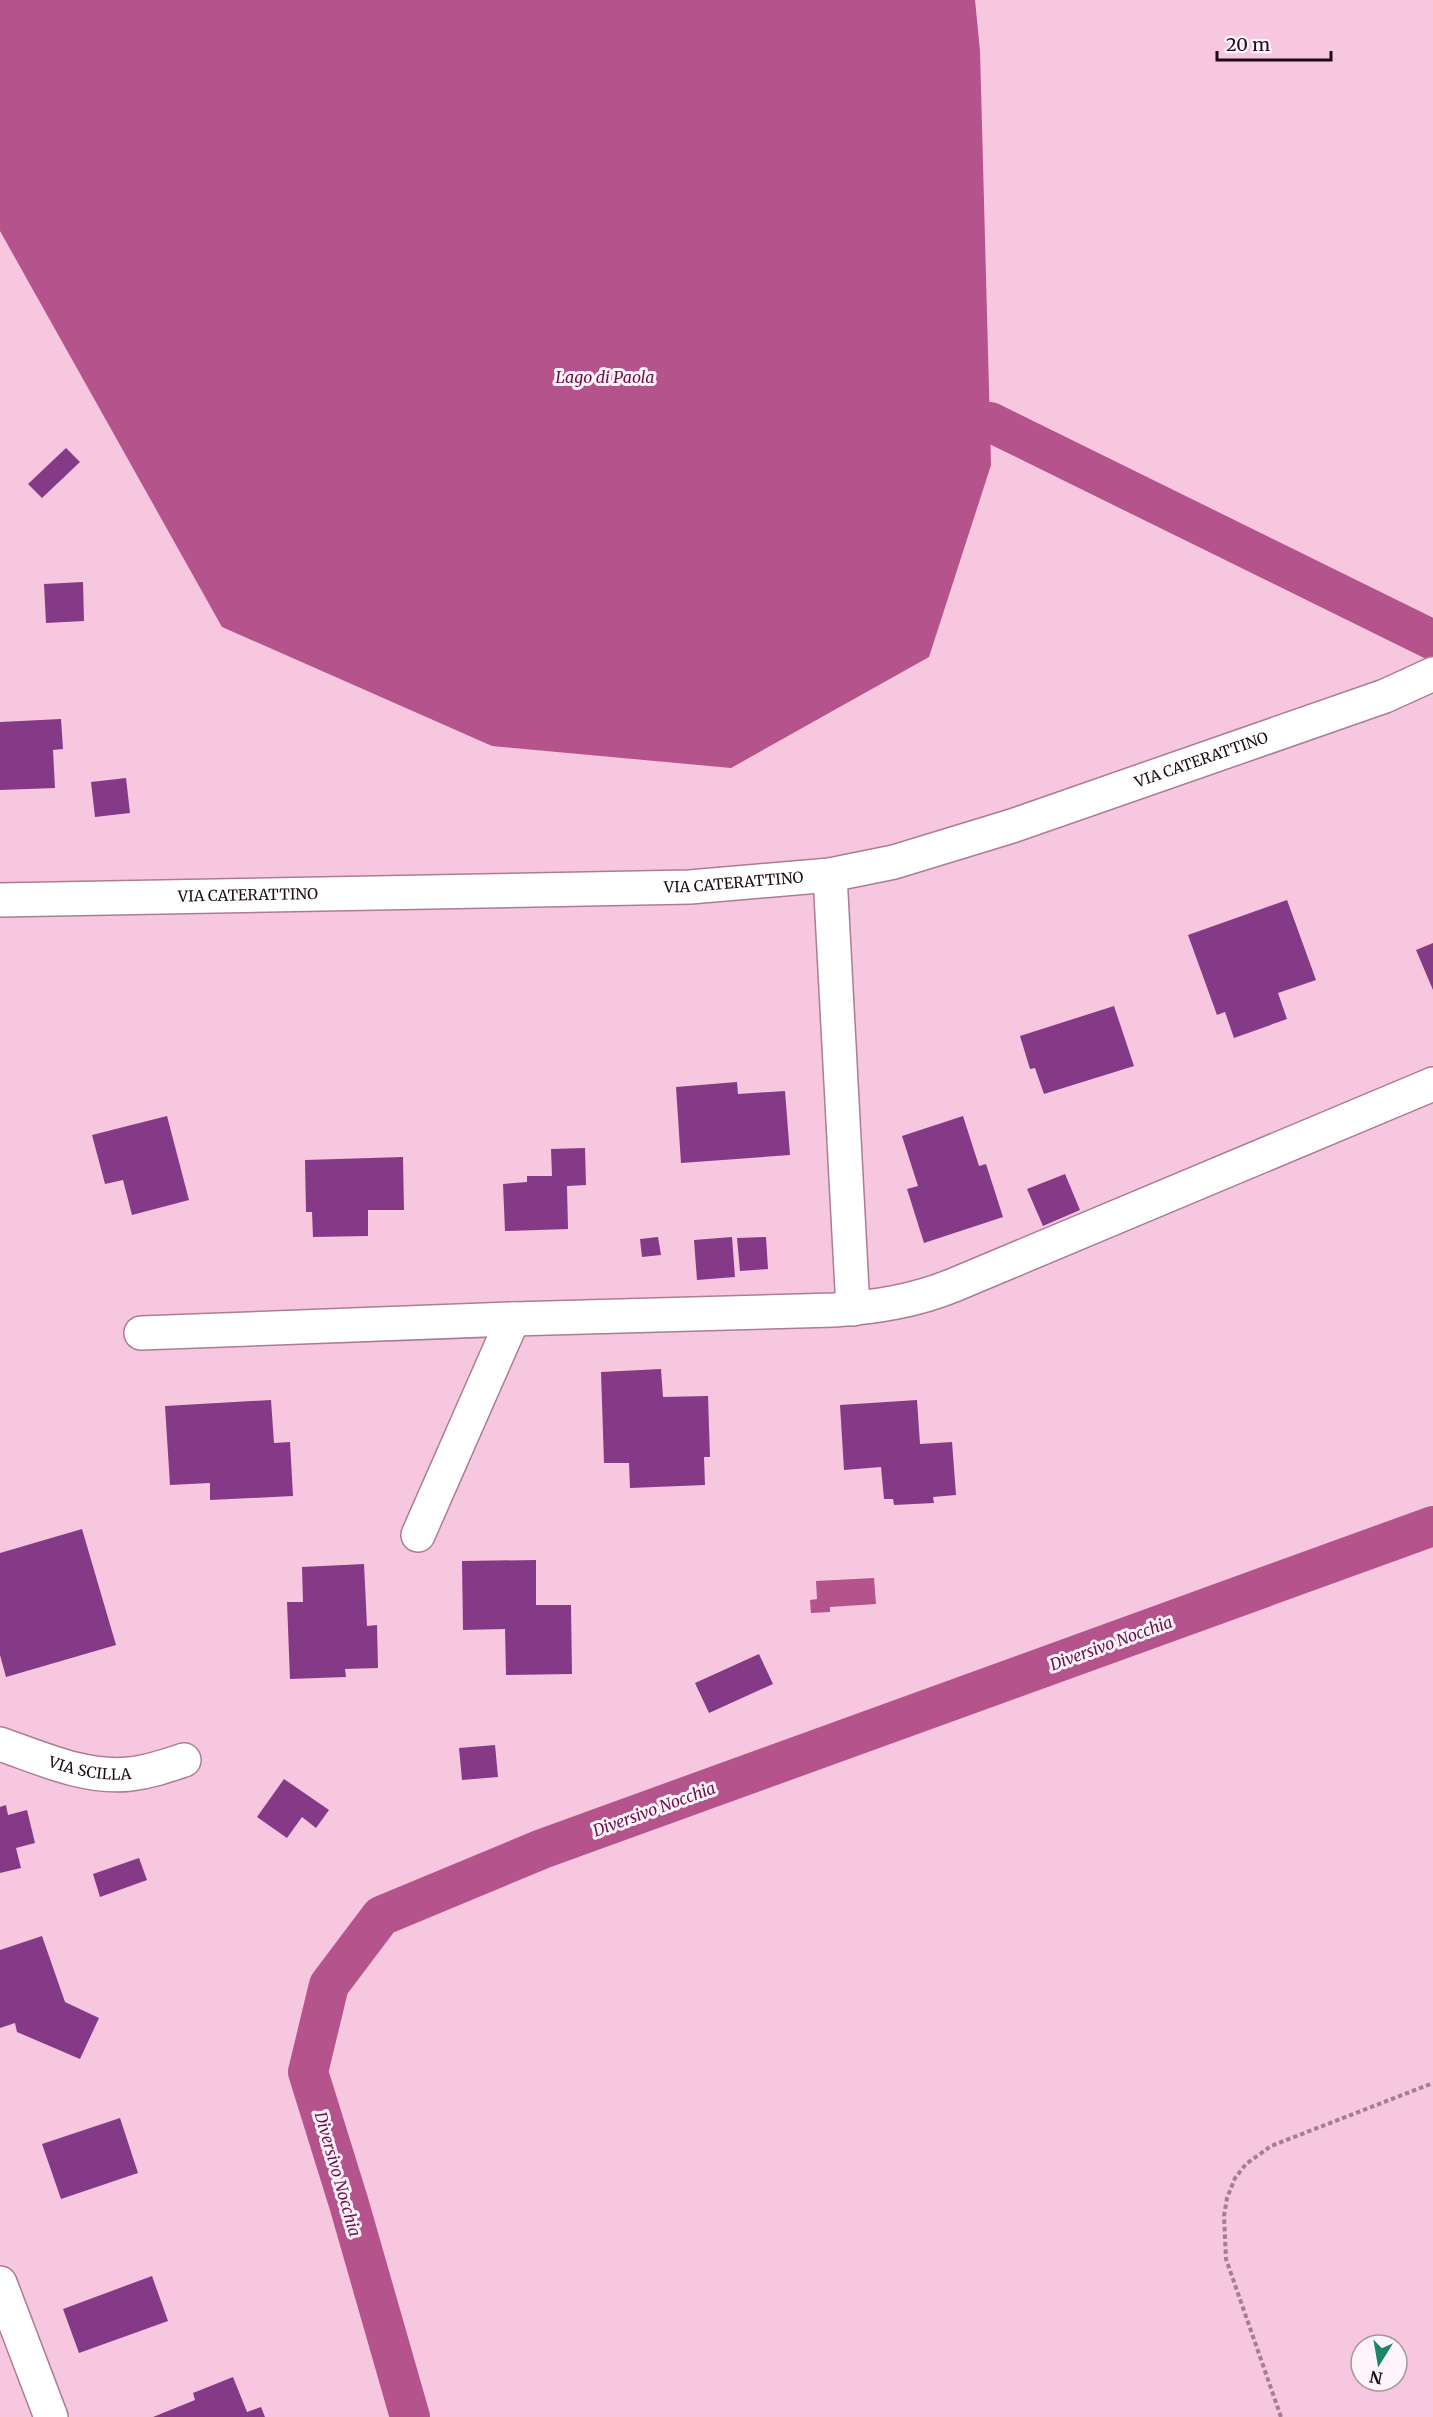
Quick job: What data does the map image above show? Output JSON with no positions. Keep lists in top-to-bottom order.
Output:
{
  "streets": {
    "street": ["VIA CATERATTINO", "VIA SCILLA"]
  },
  "water": ["Lago di Paola", "Diversivo Nocchia"],
  "scale_bar": "20 m",
  "north": "bottom"
}
